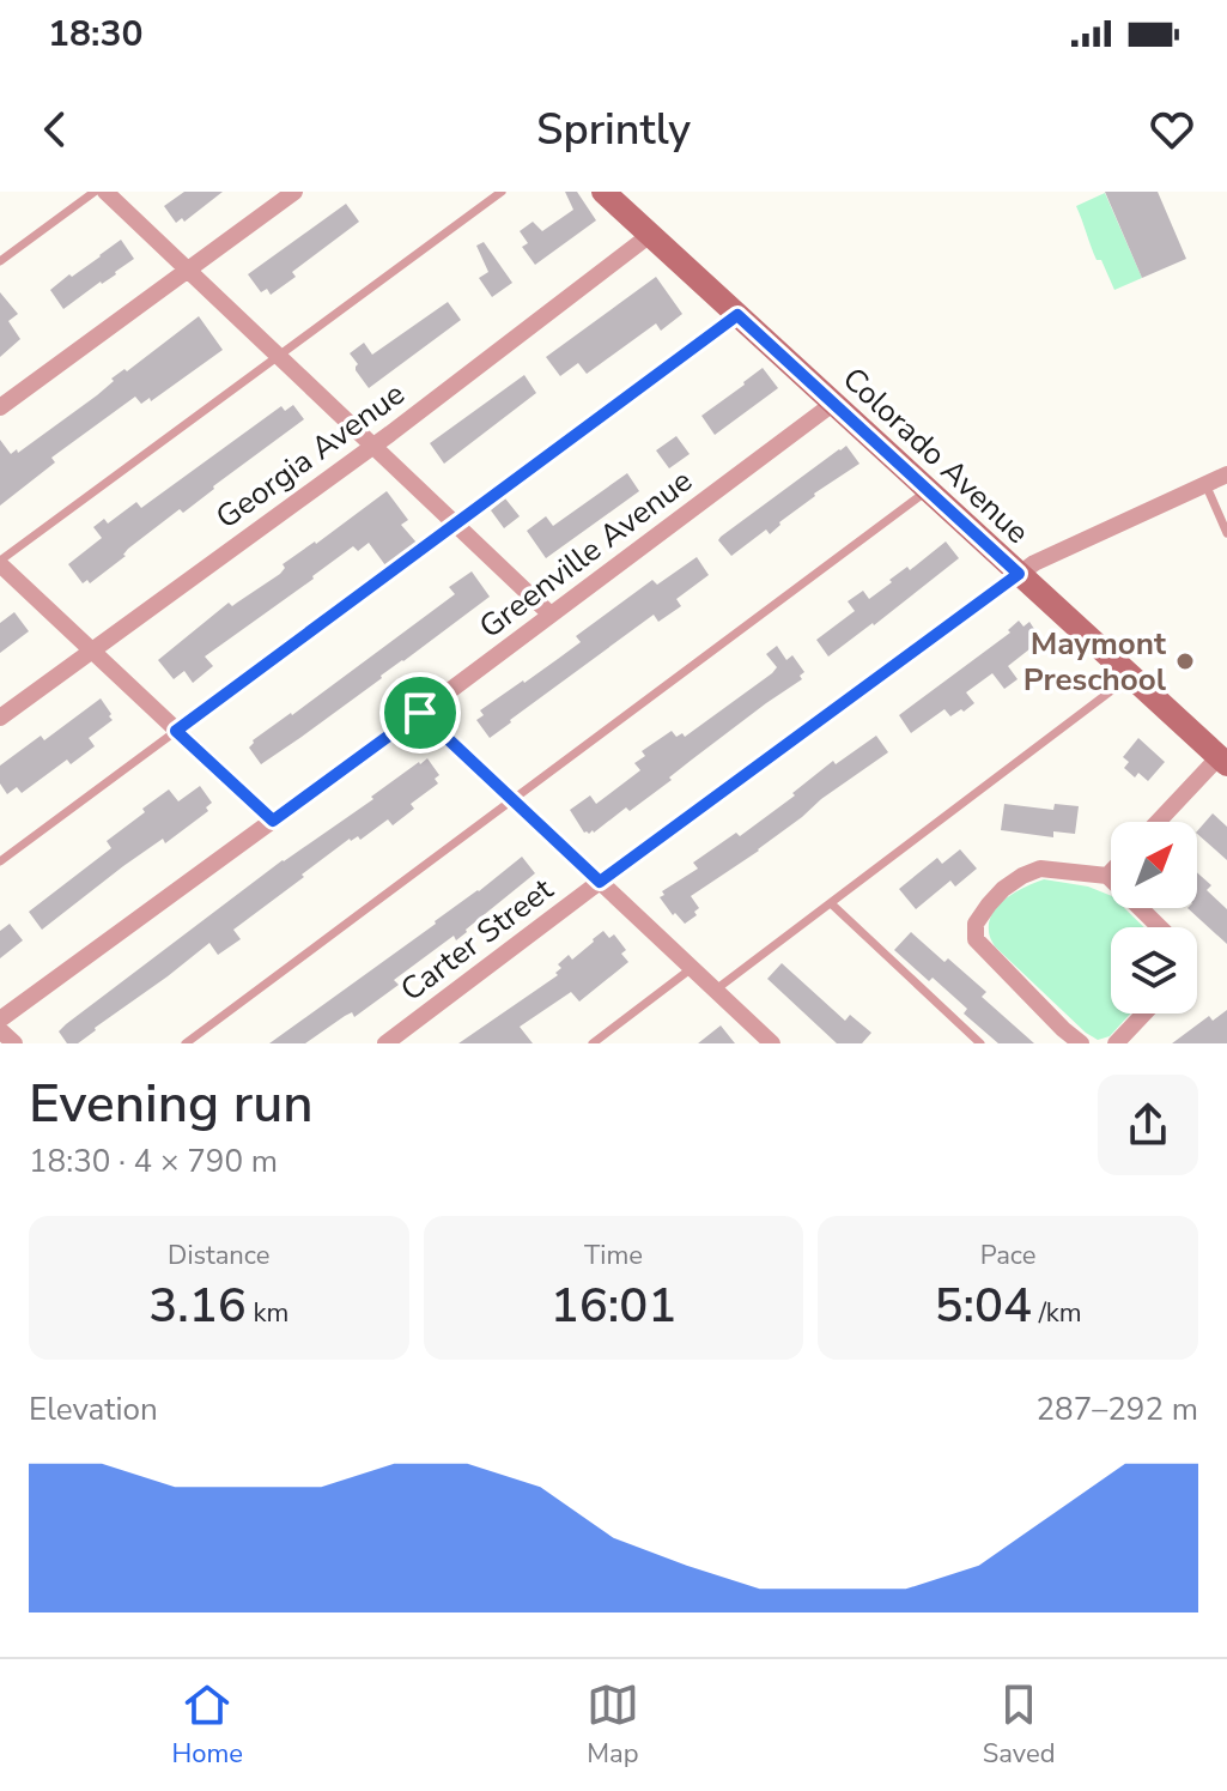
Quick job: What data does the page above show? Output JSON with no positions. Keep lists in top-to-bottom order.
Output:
{
  "streets": {
    "street": [
      "Georgia Avenue",
      "Colorado Avenue",
      "Greenville Avenue",
      "Carter Street"
    ]
  },
  "crossings": [
    ["Georgia Avenue", "Colorado Avenue"],
    ["Colorado Avenue", "Greenville Avenue"],
    ["Colorado Avenue", "Carter Street"]
  ],
  "places": ["Maymont Preschool"],
  "north": "top right",
  "page": {
    "status": "18:30",
    "header": "Sprintly",
    "heading": ["Evening run", "18:30 · 4 × 790 m"],
    "stats": [
      ["Distance", "3.16 km"],
      ["Time", "16:01"],
      ["Pace", "5:04 /km"]
    ],
    "chart": ["Elevation", "287–292 m"],
    "tabs": ["Home", "Map", "Saved"]
  }
}
